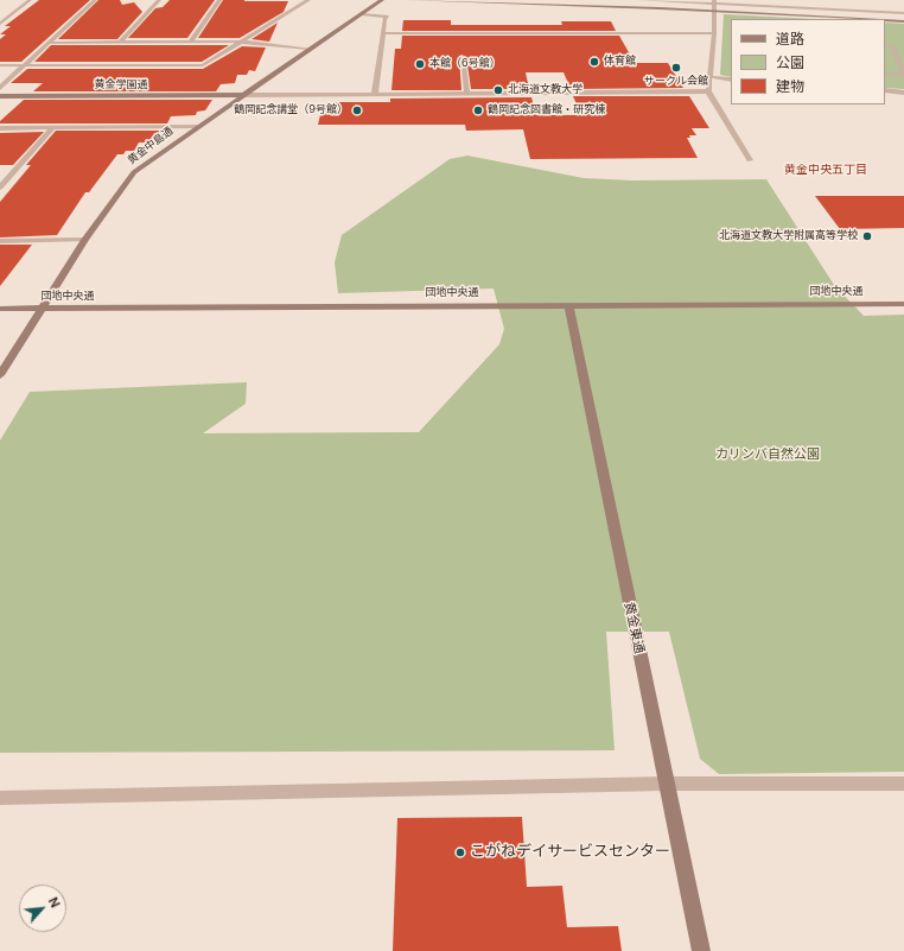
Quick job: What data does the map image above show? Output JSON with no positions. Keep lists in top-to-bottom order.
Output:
{
  "streets": {
    "street": [
      "黄金学園通",
      "黄金中島通",
      "団地中央通",
      "黄金東通"
    ]
  },
  "crossings": [
    ["黄金学園通", "黄金中島通"],
    ["黄金中島通", "団地中央通"],
    ["団地中央通", "黄金東通"]
  ],
  "districts": ["黄金中央五丁目"],
  "parks": ["カリンバ自然公園"],
  "places": [
    "体育館",
    "本館（6号館）",
    "サークル会館",
    "北海道文教大学",
    "鶴岡記念講堂（9号館）",
    "鶴岡記念図書館・研究棟",
    "北海道文教大学附属高等学校",
    "こがねデイサービスセンター"
  ],
  "legend": ["道路", "公園", "建物"],
  "north": "top right"
}
